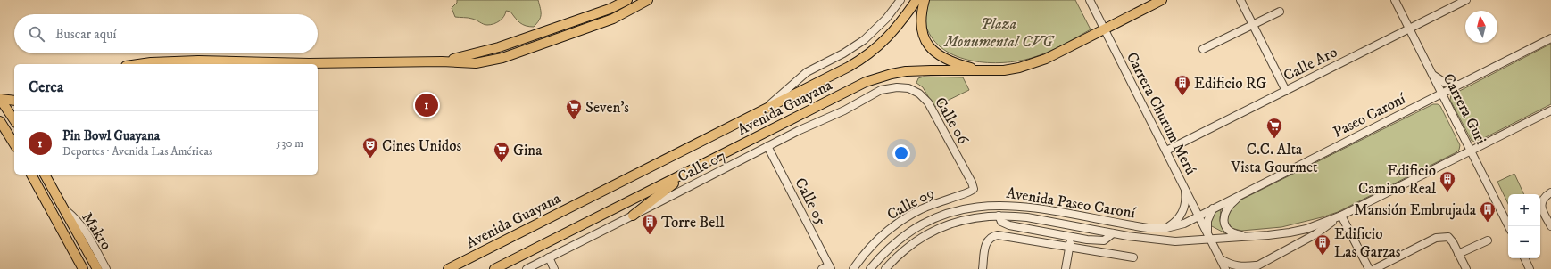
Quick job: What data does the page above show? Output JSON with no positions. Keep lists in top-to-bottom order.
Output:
{
  "streets": {
    "main road": ["Avenida Guayana"],
    "street": [
      "Calle Aro",
      "Carrera Guri",
      "Carrera Churum Merú",
      "Paseo Caroní",
      "Calle 06",
      "Calle 07",
      "Calle 05",
      "Avenida Paseo Caroní",
      "Calle 09",
      "Makro"
    ]
  },
  "crossings": [
    ["Calle Aro", "Carrera Guri"],
    ["Calle Aro", "Carrera Churum Merú"],
    ["Avenida Guayana", "Carrera Churum Merú"],
    ["Carrera Guri", "Paseo Caroní"],
    ["Carrera Churum Merú", "Paseo Caroní"],
    ["Carrera Churum Merú", "Avenida Paseo Caroní"],
    ["Paseo Caroní", "Avenida Paseo Caroní"],
    ["Calle 06", "Calle 07"],
    ["Calle 06", "Calle 09"],
    ["Calle 07", "Calle 05"]
  ],
  "parks": ["Plaza Monumental CVG"],
  "places": {
    "building": [
      "Edificio RG",
      "Edificio Camino Real",
      "Mansión Embrujada",
      "Torre Bell",
      "Edificio Las Garzas"
    ],
    "supermarket": ["Seven's", "C.C. Alta Vista Gourmet", "Gina"],
    "theatre": ["Cines Unidos"]
  },
  "north": "top",
  "page": {
    "search": "Buscar aquí",
    "heading": "Cerca",
    "pins": "1",
    "list": [
      {
        "mark": "1",
        "name": "Pin Bowl Guayana",
        "note": "Deportes · Avenida Las Américas",
        "value": "530 m"
      }
    ],
    "map_buttons": ["+", "−"]
  }
}
